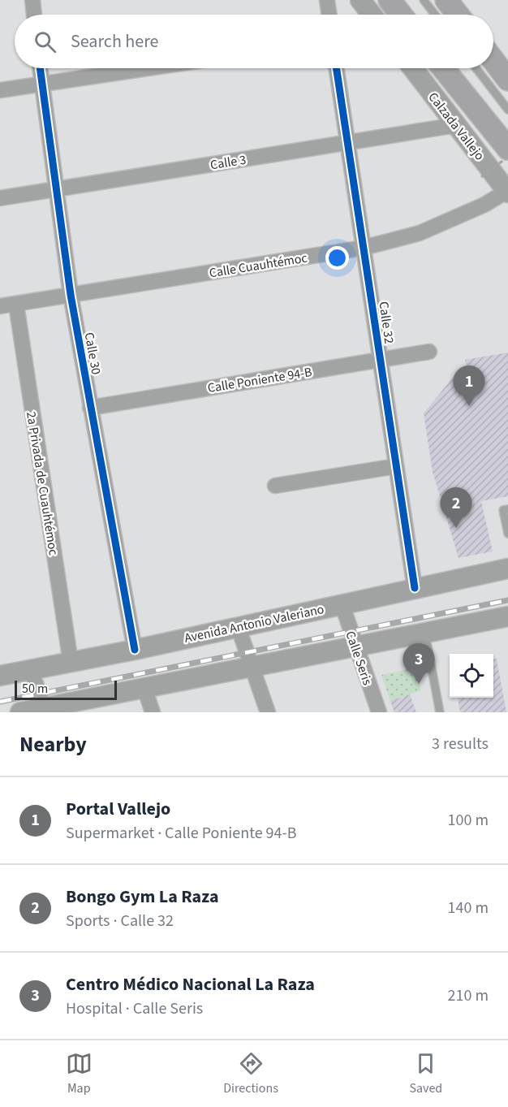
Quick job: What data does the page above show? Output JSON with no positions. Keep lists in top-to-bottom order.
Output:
{
  "streets": {
    "main road": ["Calzada Vallejo"],
    "street": [
      "Calle 3",
      "Calle Cuauhtémoc",
      "Calle 32",
      "Calle 30",
      "Calle Poniente 94-B",
      "2a Privada de Cuauhtémoc",
      "Avenida Antonio Valeriano",
      "Calle Seris"
    ]
  },
  "crossings": [
    ["Calzada Vallejo", "Calle 3"],
    ["Calzada Vallejo", "Calle Cuauhtémoc"],
    ["Calle 3", "Calle 32"],
    ["Calle 3", "Calle 30"],
    ["Calle Cuauhtémoc", "Calle 32"],
    ["Calle Cuauhtémoc", "Calle 30"],
    ["Calle Cuauhtémoc", "2a Privada de Cuauhtémoc"],
    ["Calle 32", "Calle Poniente 94-B"],
    ["Calle 32", "Avenida Antonio Valeriano"],
    ["Calle 30", "Calle Poniente 94-B"],
    ["Calle 30", "Avenida Antonio Valeriano"],
    ["2a Privada de Cuauhtémoc", "Avenida Antonio Valeriano"],
    ["Avenida Antonio Valeriano", "Calle Seris"]
  ],
  "scale_bar": "50 m",
  "page": {
    "search": "Search here",
    "pins": ["1", "2", "3"],
    "scale": "50 m",
    "heading": ["Nearby", "3 results"],
    "list": [
      {
        "mark": "1",
        "name": "Portal Vallejo",
        "note": "Supermarket · Calle Poniente 94-B",
        "value": "100 m"
      },
      {
        "mark": "2",
        "name": "Bongo Gym La Raza",
        "note": "Sports · Calle 32",
        "value": "140 m"
      },
      {
        "mark": "3",
        "name": "Centro Médico Nacional La Raza",
        "note": "Hospital · Calle Seris",
        "value": "210 m"
      }
    ],
    "nav": ["Map", "Directions", "Saved"]
  }
}
